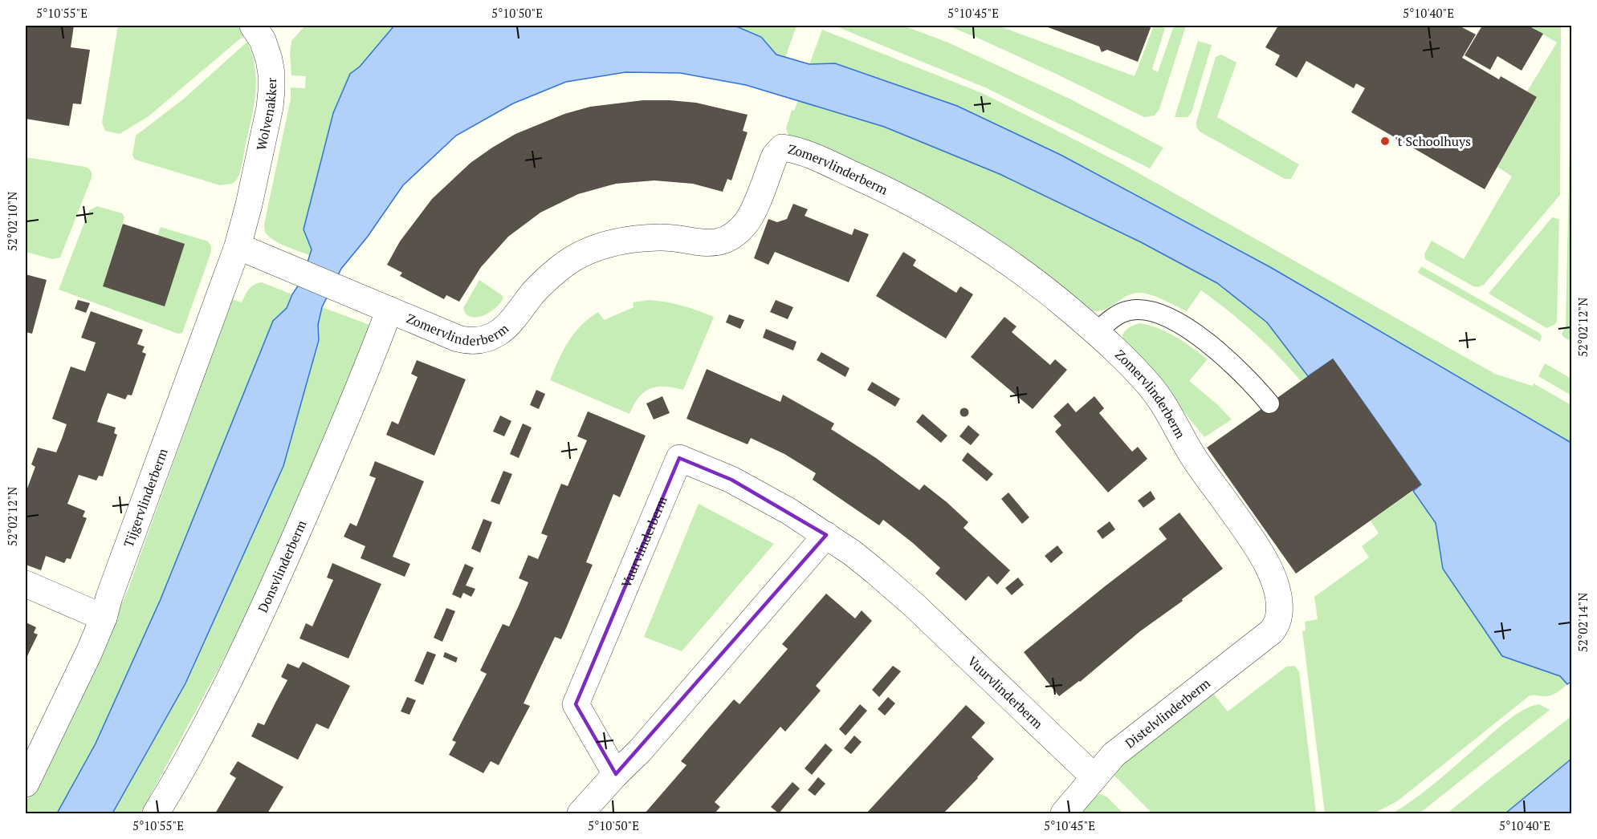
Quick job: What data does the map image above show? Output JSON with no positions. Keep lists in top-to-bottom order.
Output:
{
  "streets": {
    "street": [
      "Wolvenakker",
      "Zomervlinderberm",
      "Tijgervlinderberm",
      "Vuurvlinderberm",
      "Donsvlinderberm",
      "Distelvlinderberm"
    ]
  },
  "crossings": [
    ["Wolvenakker", "Tijgervlinderberm"],
    ["Zomervlinderberm", "Tijgervlinderberm"],
    ["Zomervlinderberm", "Donsvlinderberm"],
    ["Zomervlinderberm", "Distelvlinderberm"],
    ["Vuurvlinderberm", "Distelvlinderberm"]
  ],
  "places": ["'t Schoolhuys"],
  "coordinates": [
    "5°10'55\"E",
    "5°10'50\"E",
    "5°10'45\"E",
    "5°10'40\"E",
    "52°02'10\"N",
    "52°02'12\"N",
    "52°02'14\"N"
  ]
}
